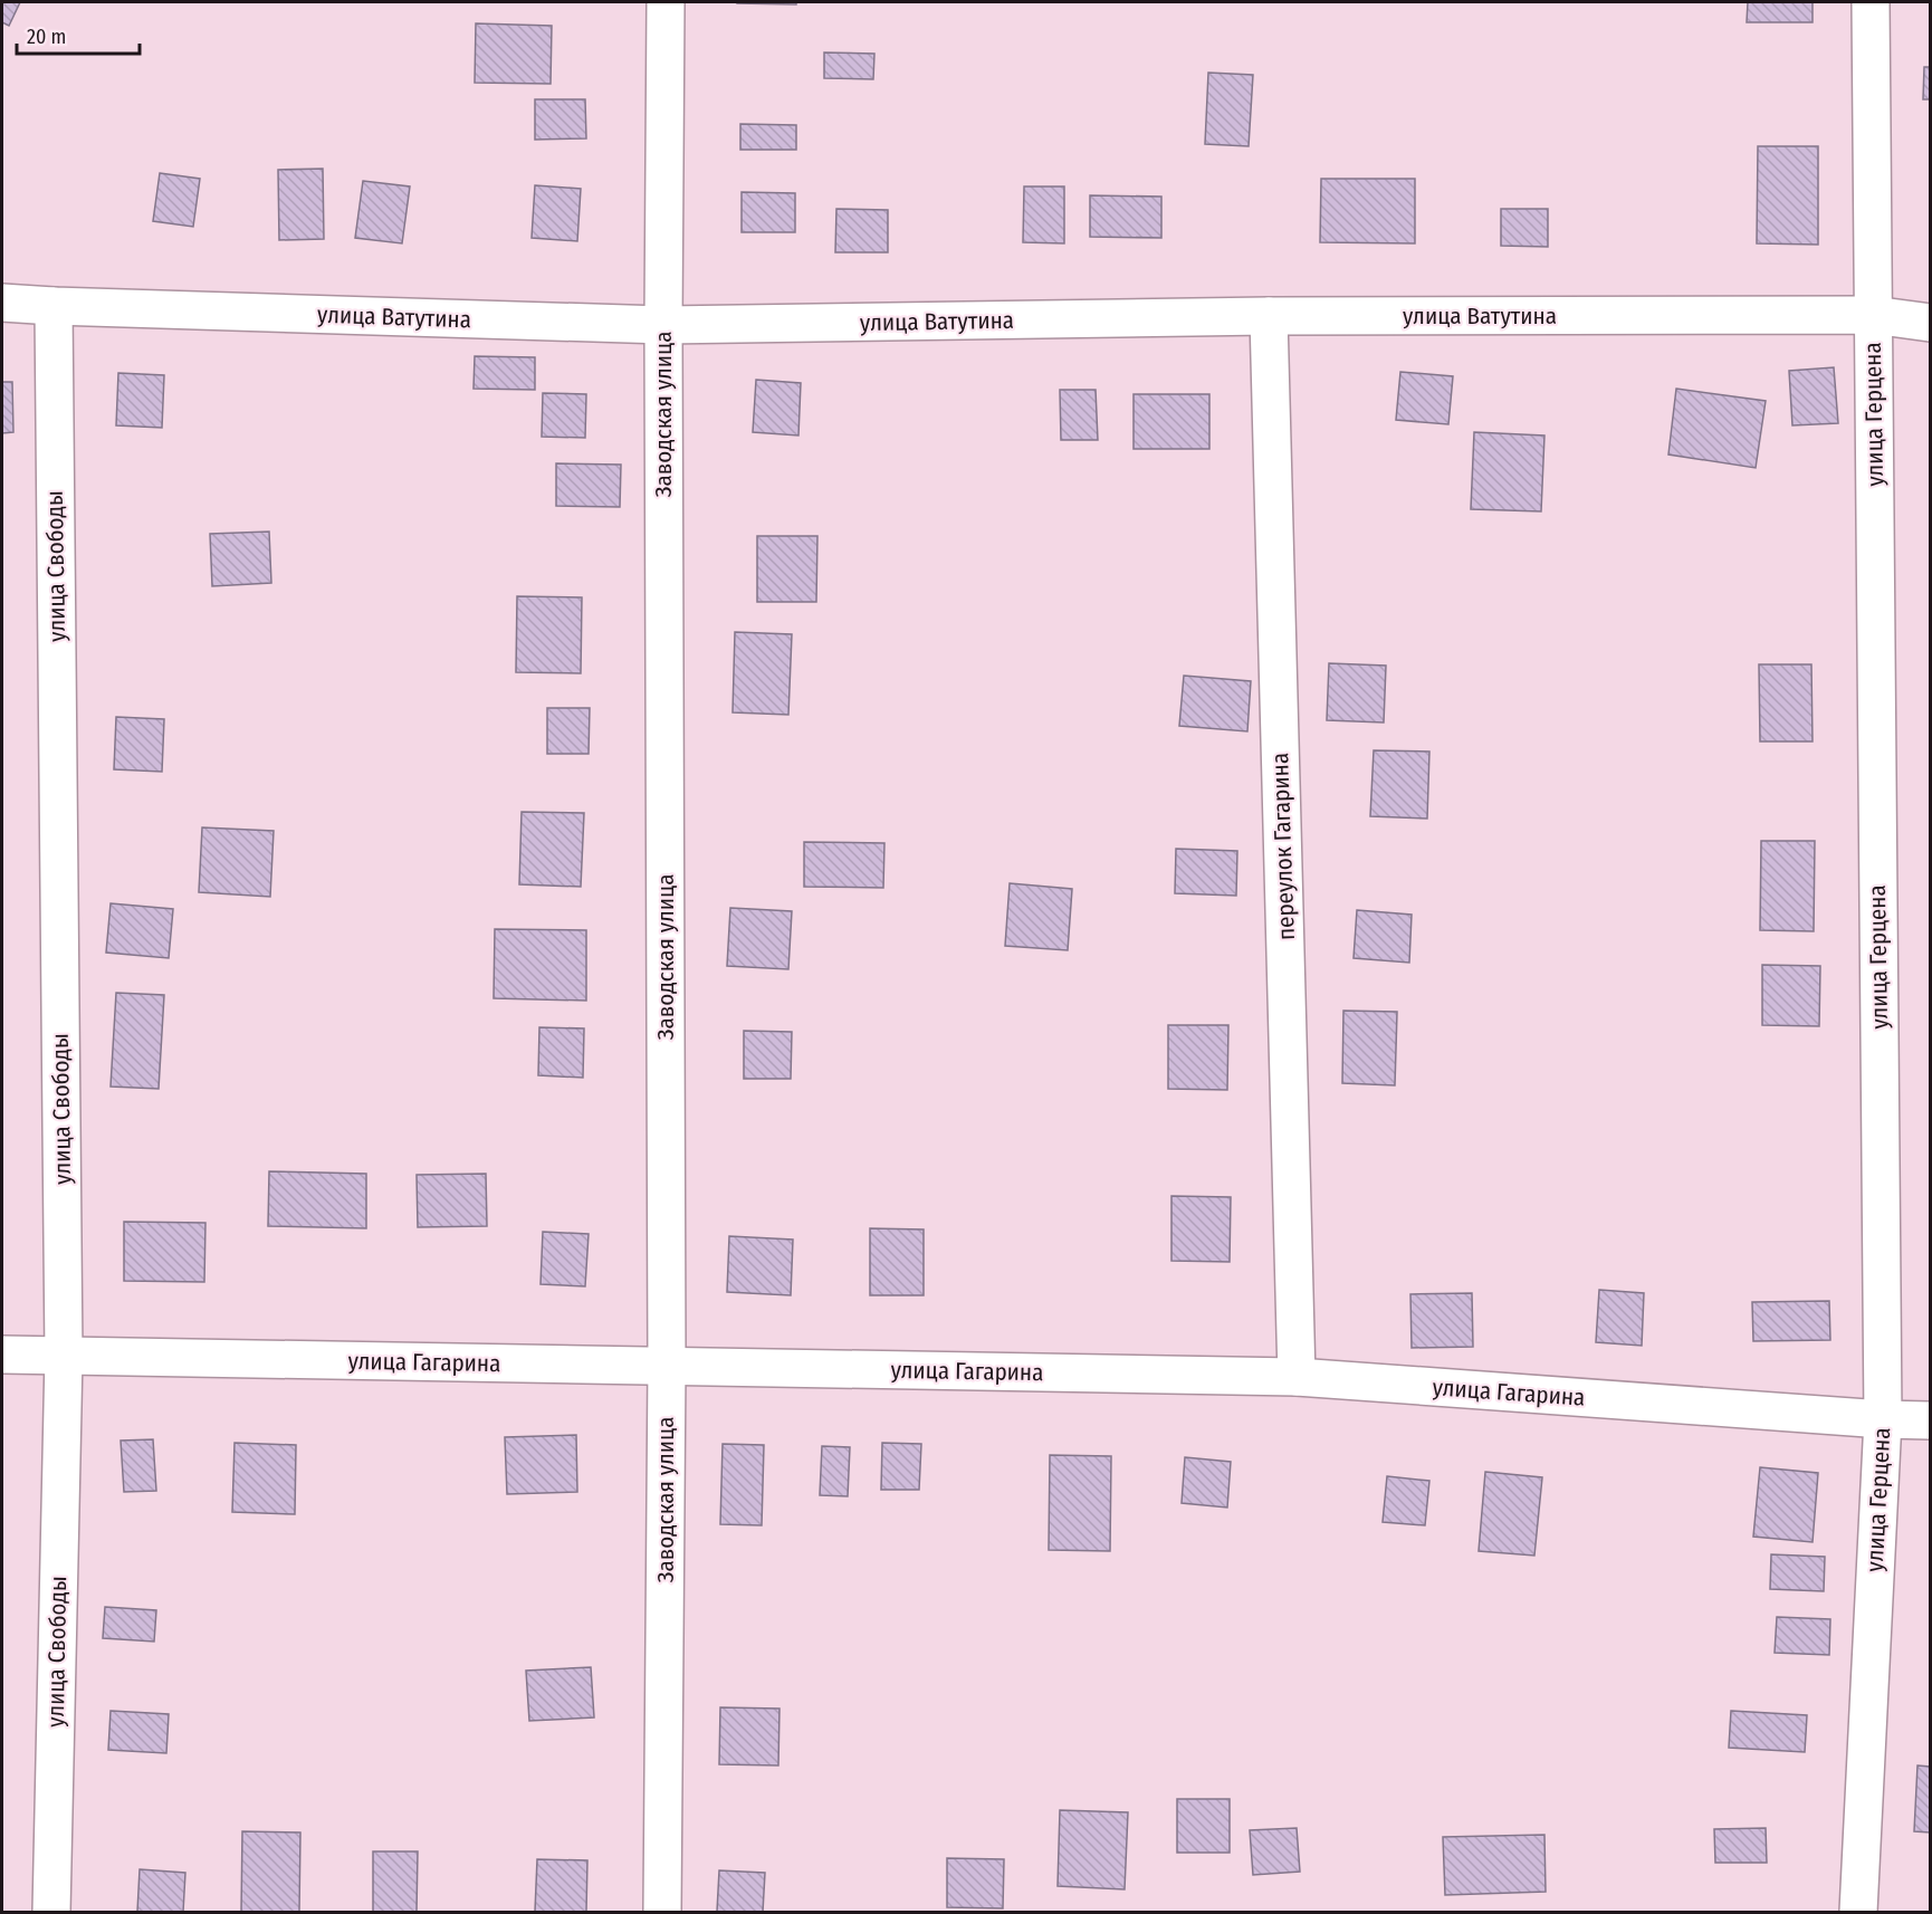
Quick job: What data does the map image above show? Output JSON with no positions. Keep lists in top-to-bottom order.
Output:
{
  "streets": {
    "street": [
      "улица Ватутина",
      "Заводская улица",
      "улица Герцена",
      "улица Свободы",
      "переулок Гагарина",
      "улица Гагарина"
    ]
  },
  "crossings": [
    ["улица Ватутина", "Заводская улица"],
    ["улица Ватутина", "улица Герцена"],
    ["улица Ватутина", "улица Свободы"],
    ["улица Ватутина", "переулок Гагарина"],
    ["Заводская улица", "улица Гагарина"],
    ["улица Герцена", "улица Гагарина"],
    ["улица Свободы", "улица Гагарина"],
    ["переулок Гагарина", "улица Гагарина"]
  ],
  "scale_bar": "20 m"
}
